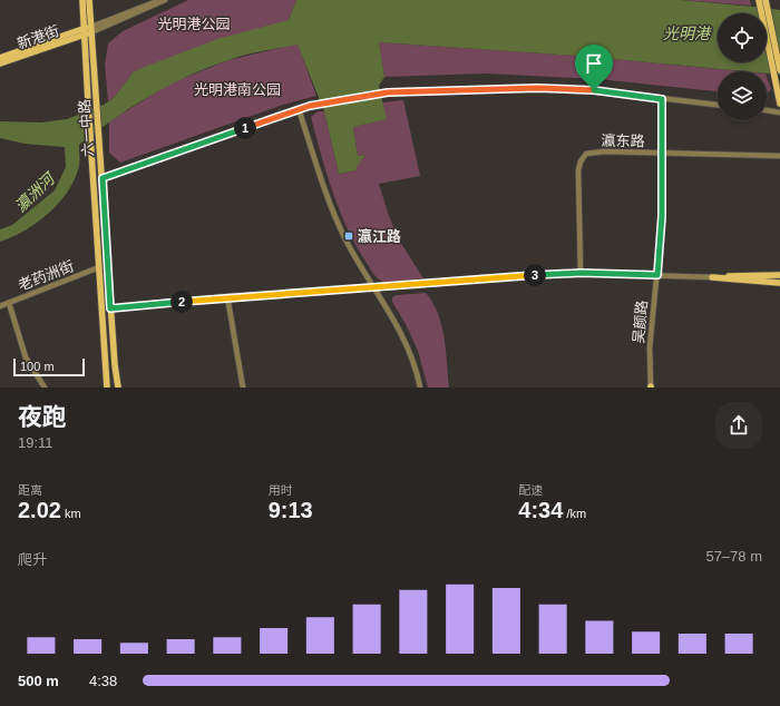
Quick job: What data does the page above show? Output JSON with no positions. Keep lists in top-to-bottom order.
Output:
{
  "streets": {
    "main road": ["新港街", "六一中路"],
    "street": ["瀛东路", "老药洲街", "吴颜路"]
  },
  "crossings": [
    ["新港街", "六一中路"],
    ["六一中路", "老药洲街"],
    ["瀛东路", "吴颜路"]
  ],
  "water": ["光明港", "瀛洲河"],
  "parks": ["光明港公园", "光明港南公园"],
  "places": {
    "transit": ["瀛江路"]
  },
  "scale_bar": "100 m",
  "page": {
    "pins": ["1", "3", "2"],
    "scale": "100 m",
    "heading": ["夜跑", "19:11"],
    "stats": [
      ["距离", "2.02 km"],
      ["用时", "9:13"],
      ["配速", "4:34 /km"]
    ],
    "chart": ["爬升", "57–78 m"],
    "list": [
      {
        "name": "500 m",
        "note": "4:38"
      }
    ]
  }
}
